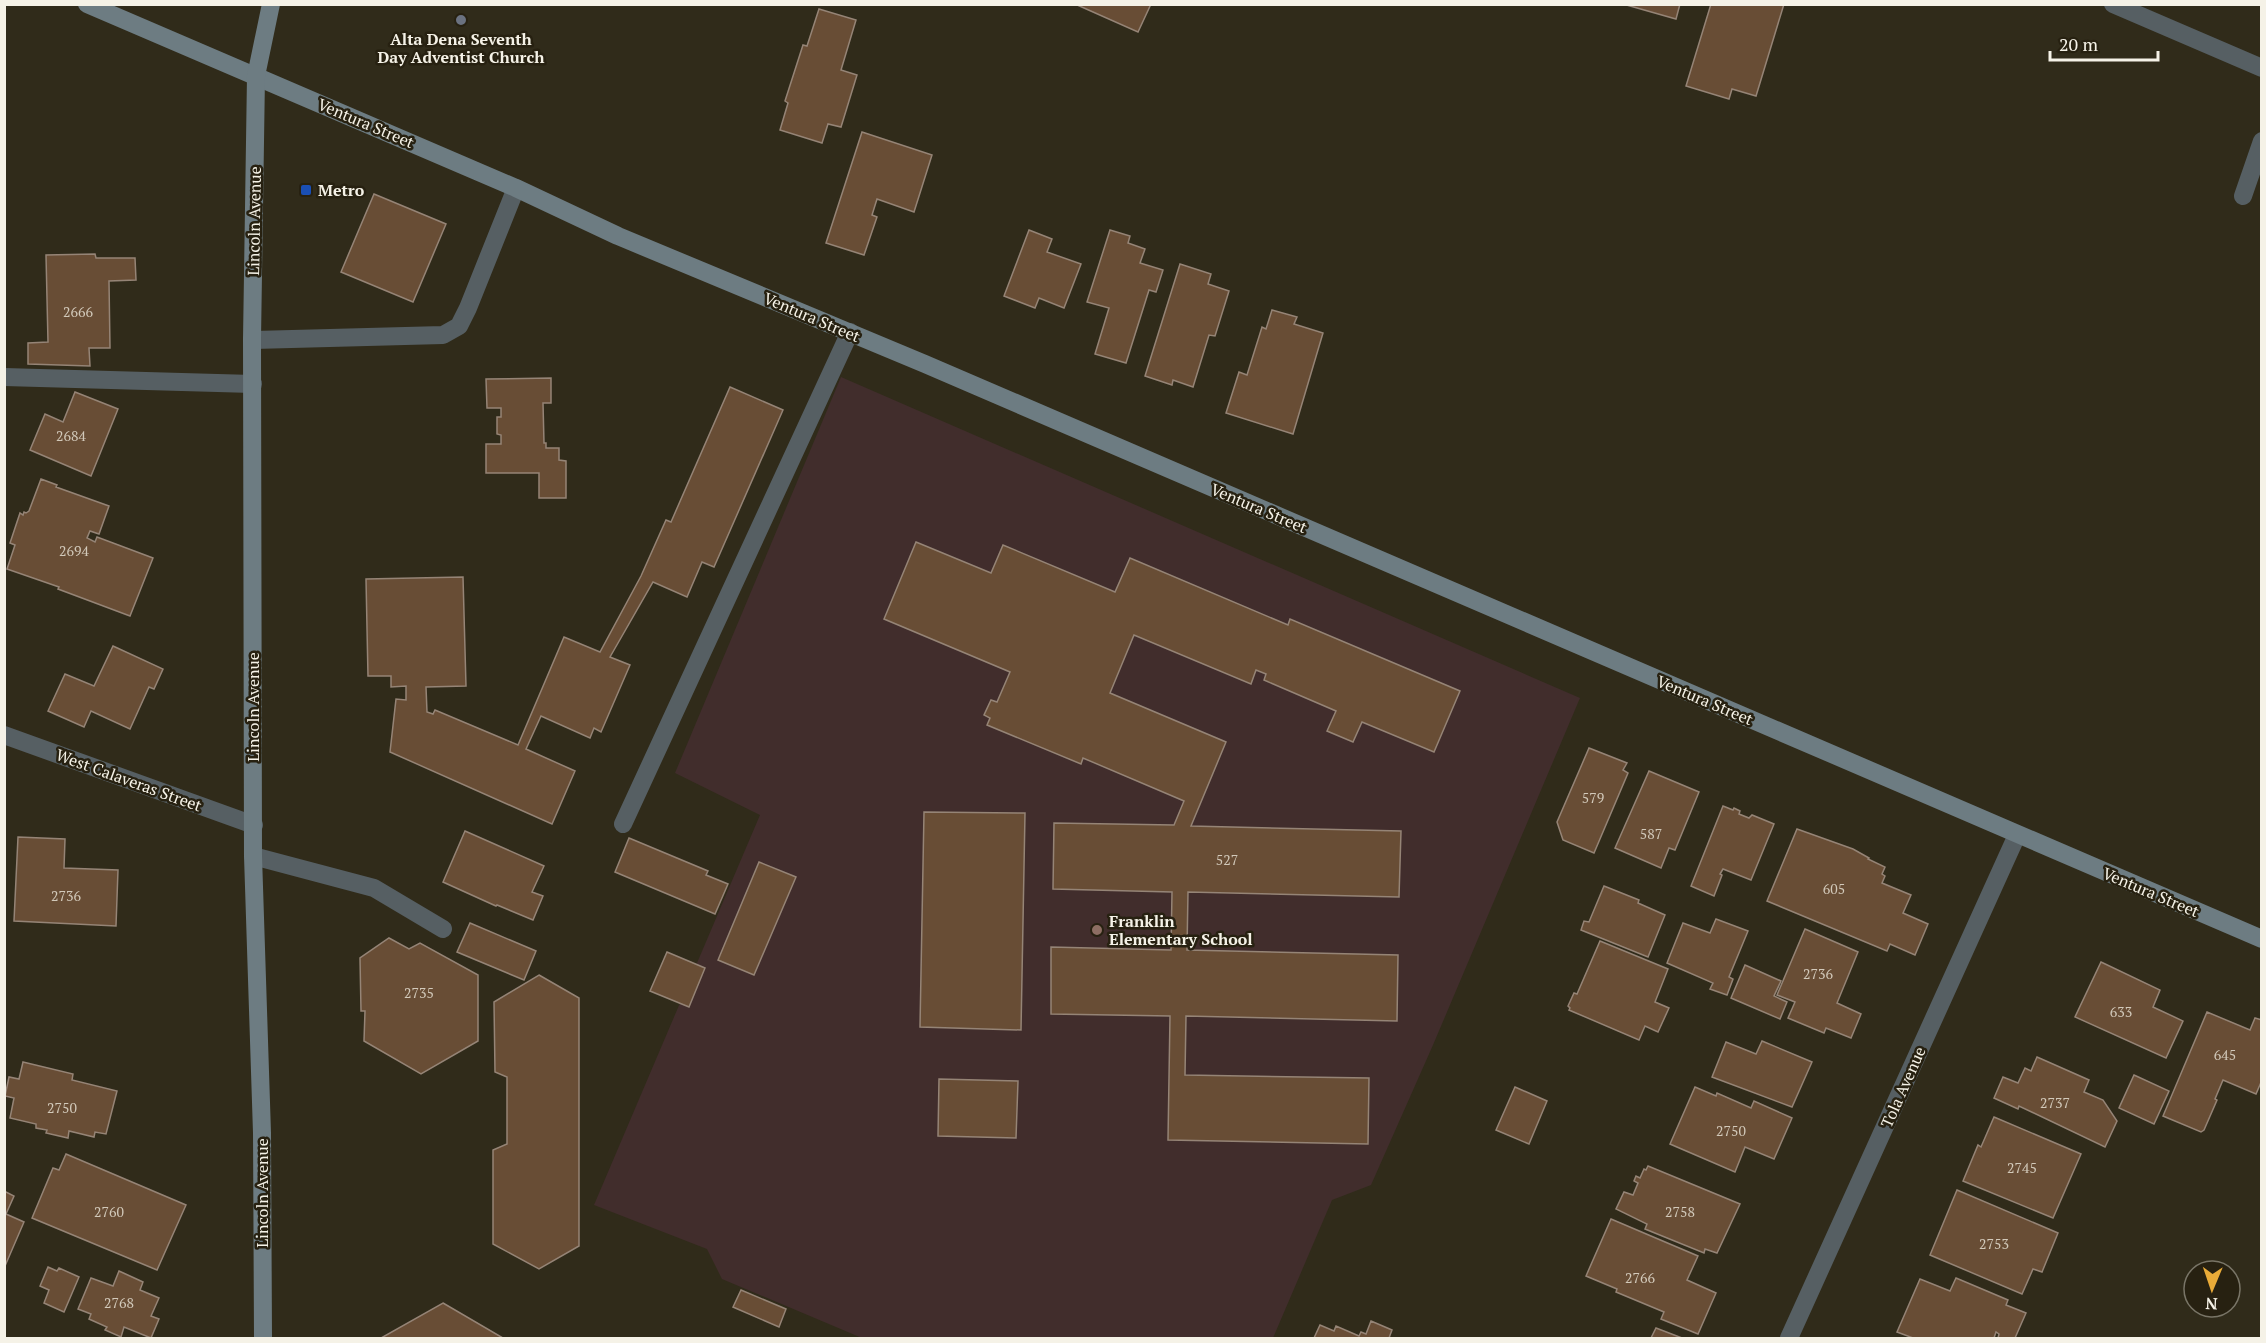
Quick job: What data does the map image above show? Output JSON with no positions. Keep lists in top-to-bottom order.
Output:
{
  "streets": {
    "street": [
      "Ventura Street",
      "Lincoln Avenue",
      "West Calaveras Street",
      "Tola Avenue"
    ]
  },
  "crossings": [
    ["Ventura Street", "Lincoln Avenue"],
    ["Ventura Street", "Tola Avenue"],
    ["Lincoln Avenue", "West Calaveras Street"]
  ],
  "places": {
    "other": ["Alta Dena Seventh Day Adventist Church", "Franklin Elementary School"],
    "transit": ["Metro"]
  },
  "house_numbers": [
    "2666",
    "2684",
    "2694",
    "579",
    "587",
    "527",
    "605",
    "2736",
    "2736",
    "2735",
    "633",
    "645",
    "2737",
    "2750",
    "2750",
    "2745",
    "2760",
    "2758",
    "2753",
    "2766",
    "2768"
  ],
  "scale_bar": "20 m",
  "north": "bottom"
}
